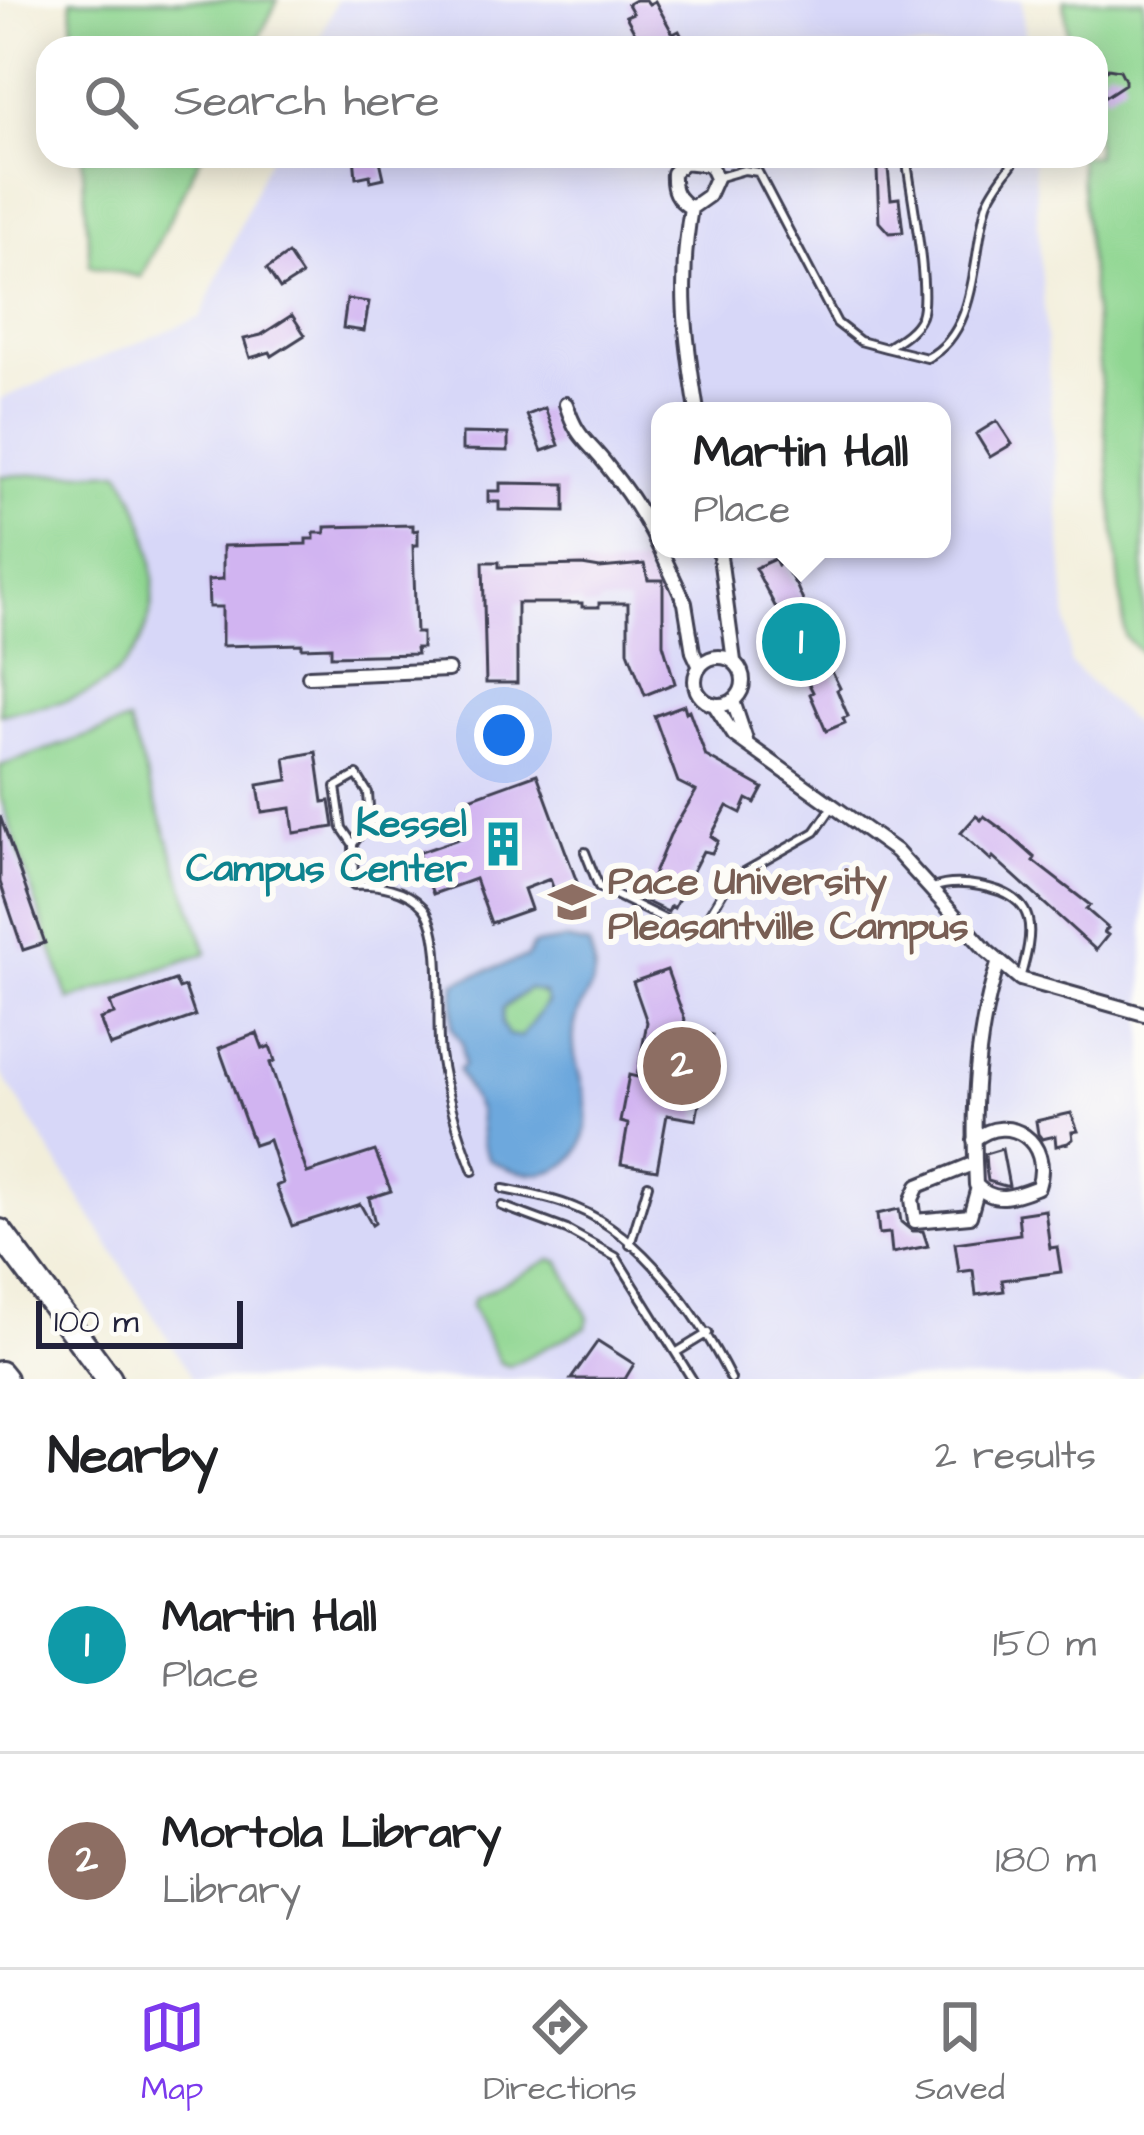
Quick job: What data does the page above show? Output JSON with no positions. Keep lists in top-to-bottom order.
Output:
{
  "places": {
    "building": ["Kessel Campus Center"],
    "school or university": ["Pace University Pleasantville Campus"]
  },
  "scale_bar": "100 m",
  "page": {
    "search": "Search here",
    "popup": ["Martin Hall", "Place"],
    "pins": ["1", "2"],
    "scale": "100 m",
    "heading": ["Nearby", "2 results"],
    "list": [
      {
        "mark": "1",
        "name": "Martin Hall",
        "note": "Place",
        "value": "150 m"
      },
      {
        "mark": "2",
        "name": "Mortola Library",
        "note": "Library",
        "value": "180 m"
      }
    ],
    "nav": ["Map", "Directions", "Saved"]
  }
}
